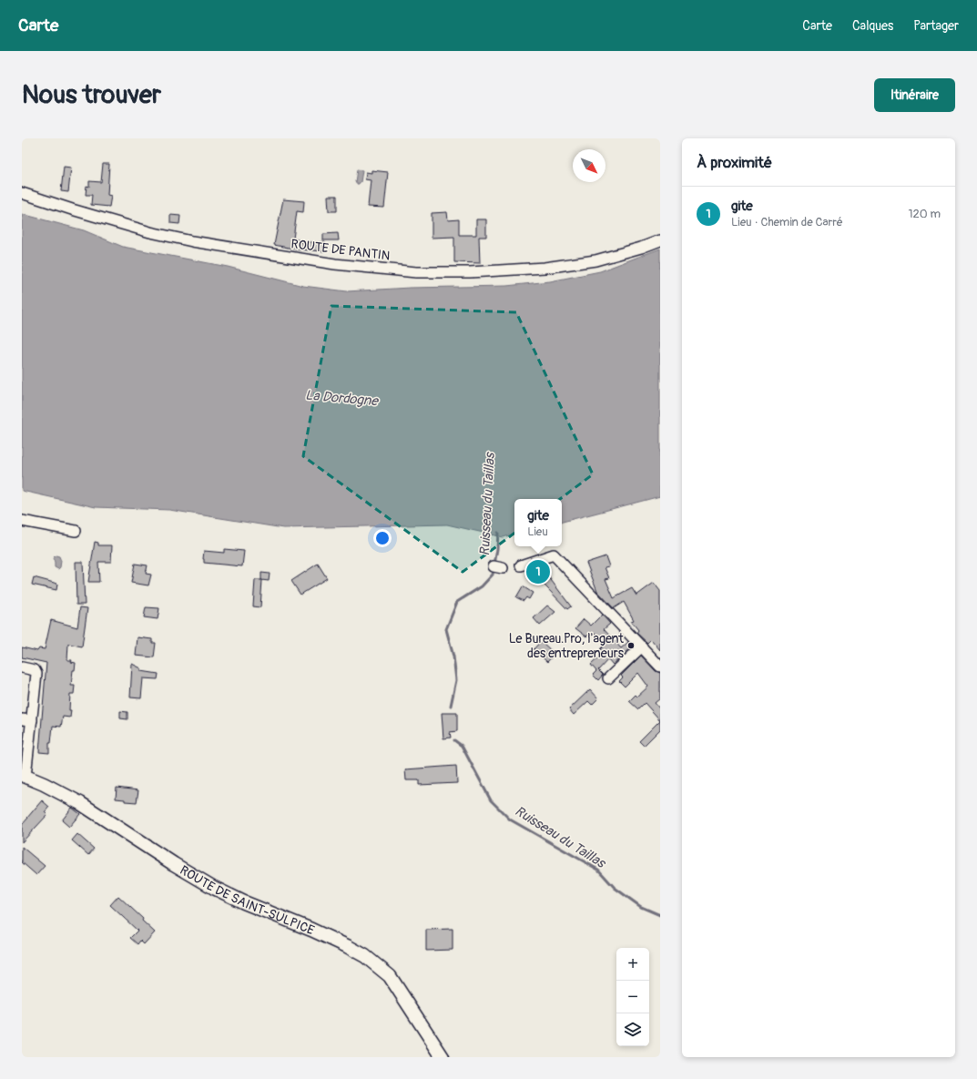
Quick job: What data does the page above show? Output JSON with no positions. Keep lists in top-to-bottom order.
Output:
{
  "streets": {
    "main road": ["ROUTE DE SAINT-SULPICE"],
    "street": ["ROUTE DE PANTIN"]
  },
  "water": ["La Dordogne", "Ruisseau du Taillas"],
  "places": ["Le Bureau.Pro, l'agent des entrepreneurs"],
  "north": "bottom right",
  "page": {
    "header": "Carte",
    "nav": ["Carte", "Calques", "Partager"],
    "buttons": "Itinéraire",
    "title": "Nous trouver",
    "heading": "À proximité",
    "list": [
      {
        "mark": "1",
        "name": "gite",
        "note": "Lieu · Chemin de Carré",
        "value": "120 m"
      }
    ],
    "popup": ["gite", "Lieu"],
    "pins": "1",
    "map_buttons": ["+", "−"]
  }
}
